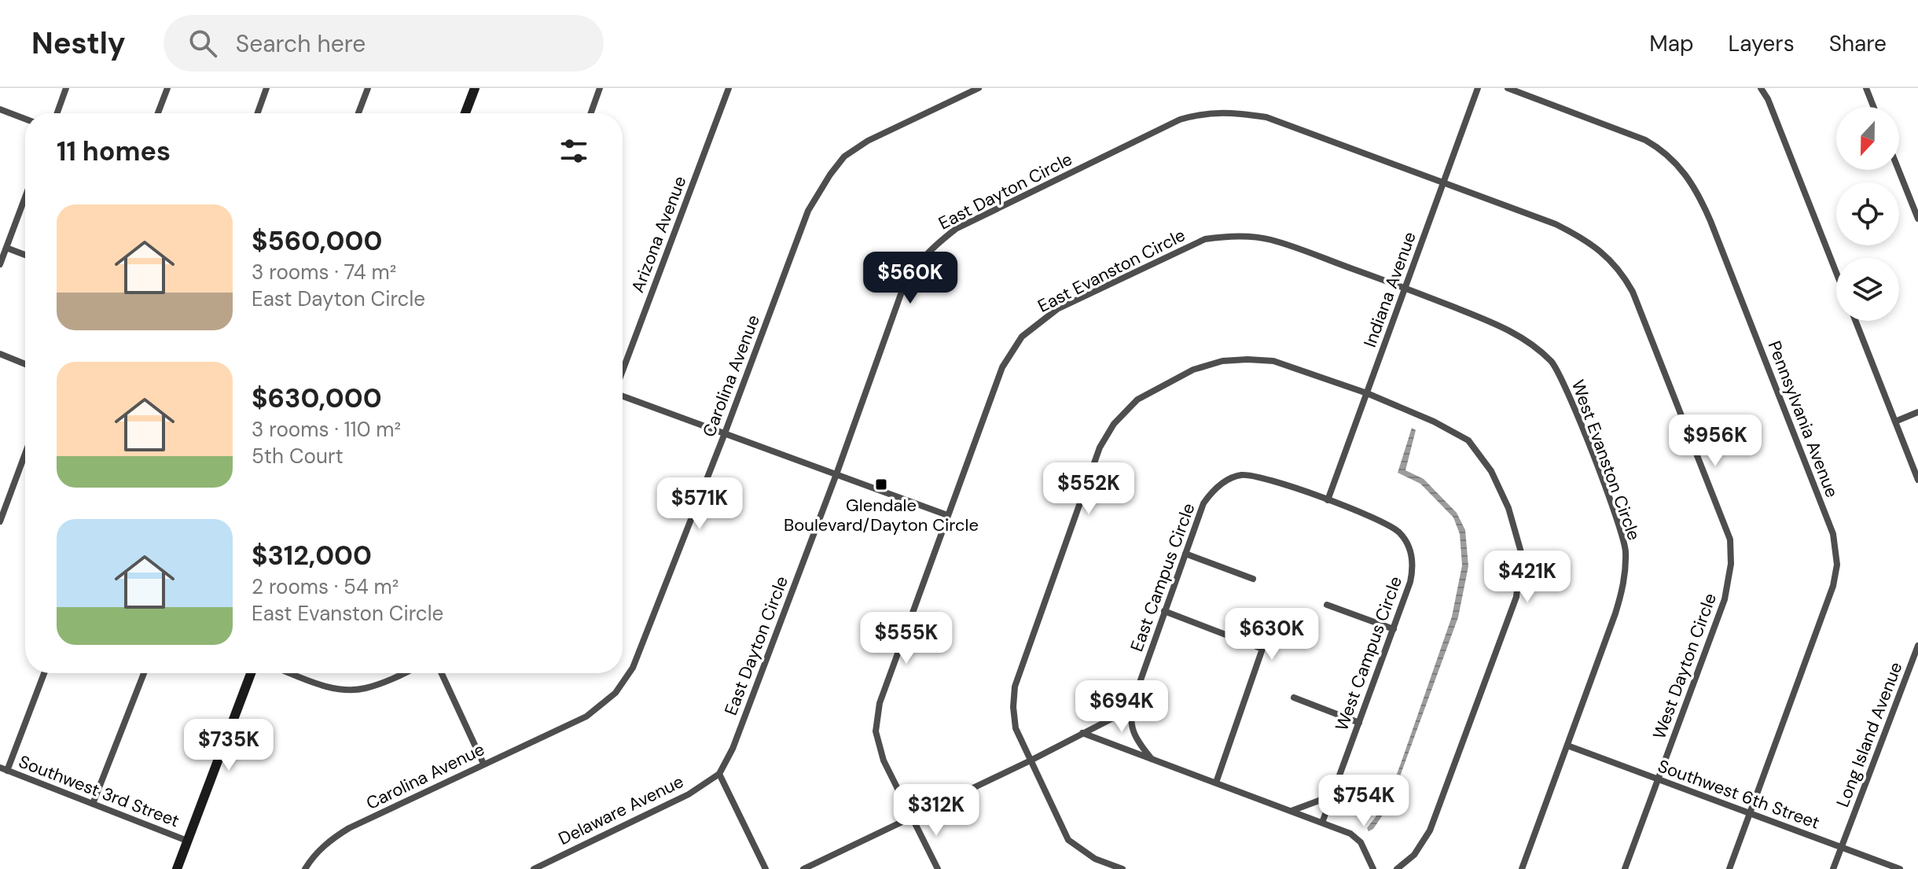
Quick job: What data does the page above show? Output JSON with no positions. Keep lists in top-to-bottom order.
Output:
{
  "streets": {
    "street": [
      "East Dayton Circle",
      "Arizona Avenue",
      "East Evanston Circle",
      "Indiana Avenue",
      "Carolina Avenue",
      "Pennsylvania Avenue",
      "West Evanston Circle",
      "East Campus Circle",
      "West Campus Circle",
      "West Dayton Circle",
      "Long Island Avenue",
      "Southwest 3rd Street",
      "Southwest 6th Street",
      "Delaware Avenue"
    ]
  },
  "crossings": [
    ["East Dayton Circle", "Indiana Avenue"],
    ["East Dayton Circle", "West Dayton Circle"],
    ["East Dayton Circle", "Delaware Avenue"],
    ["East Evanston Circle", "Indiana Avenue"],
    ["East Evanston Circle", "West Evanston Circle"],
    ["Indiana Avenue", "West Evanston Circle"],
    ["Indiana Avenue", "East Campus Circle"],
    ["Indiana Avenue", "West Campus Circle"],
    ["Indiana Avenue", "West Dayton Circle"],
    ["Pennsylvania Avenue", "Southwest 6th Street"],
    ["West Evanston Circle", "Southwest 6th Street"],
    ["East Campus Circle", "West Campus Circle"],
    ["West Dayton Circle", "Southwest 6th Street"],
    ["Long Island Avenue", "Southwest 6th Street"]
  ],
  "places": {
    "transit": ["Glendale Boulevard/Dayton Circle"]
  },
  "north": "bottom",
  "page": {
    "header": "Nestly",
    "search": "Search here",
    "nav": ["Map", "Layers", "Share"],
    "heading": "11 homes",
    "list": [
      {
        "name": "$560,000",
        "note": "3 rooms · 74 m² · East Dayton Circle"
      },
      {
        "name": "$630,000",
        "note": "3 rooms · 110 m² · 5th Court"
      },
      {
        "name": "$312,000",
        "note": "2 rooms · 54 m² · East Evanston Circle"
      }
    ],
    "price": [
      "$560K",
      "$956K",
      "$552K",
      "$571K",
      "$421K",
      "$630K",
      "$555K",
      "$694K",
      "$735K",
      "$754K",
      "$312K"
    ]
  }
}
